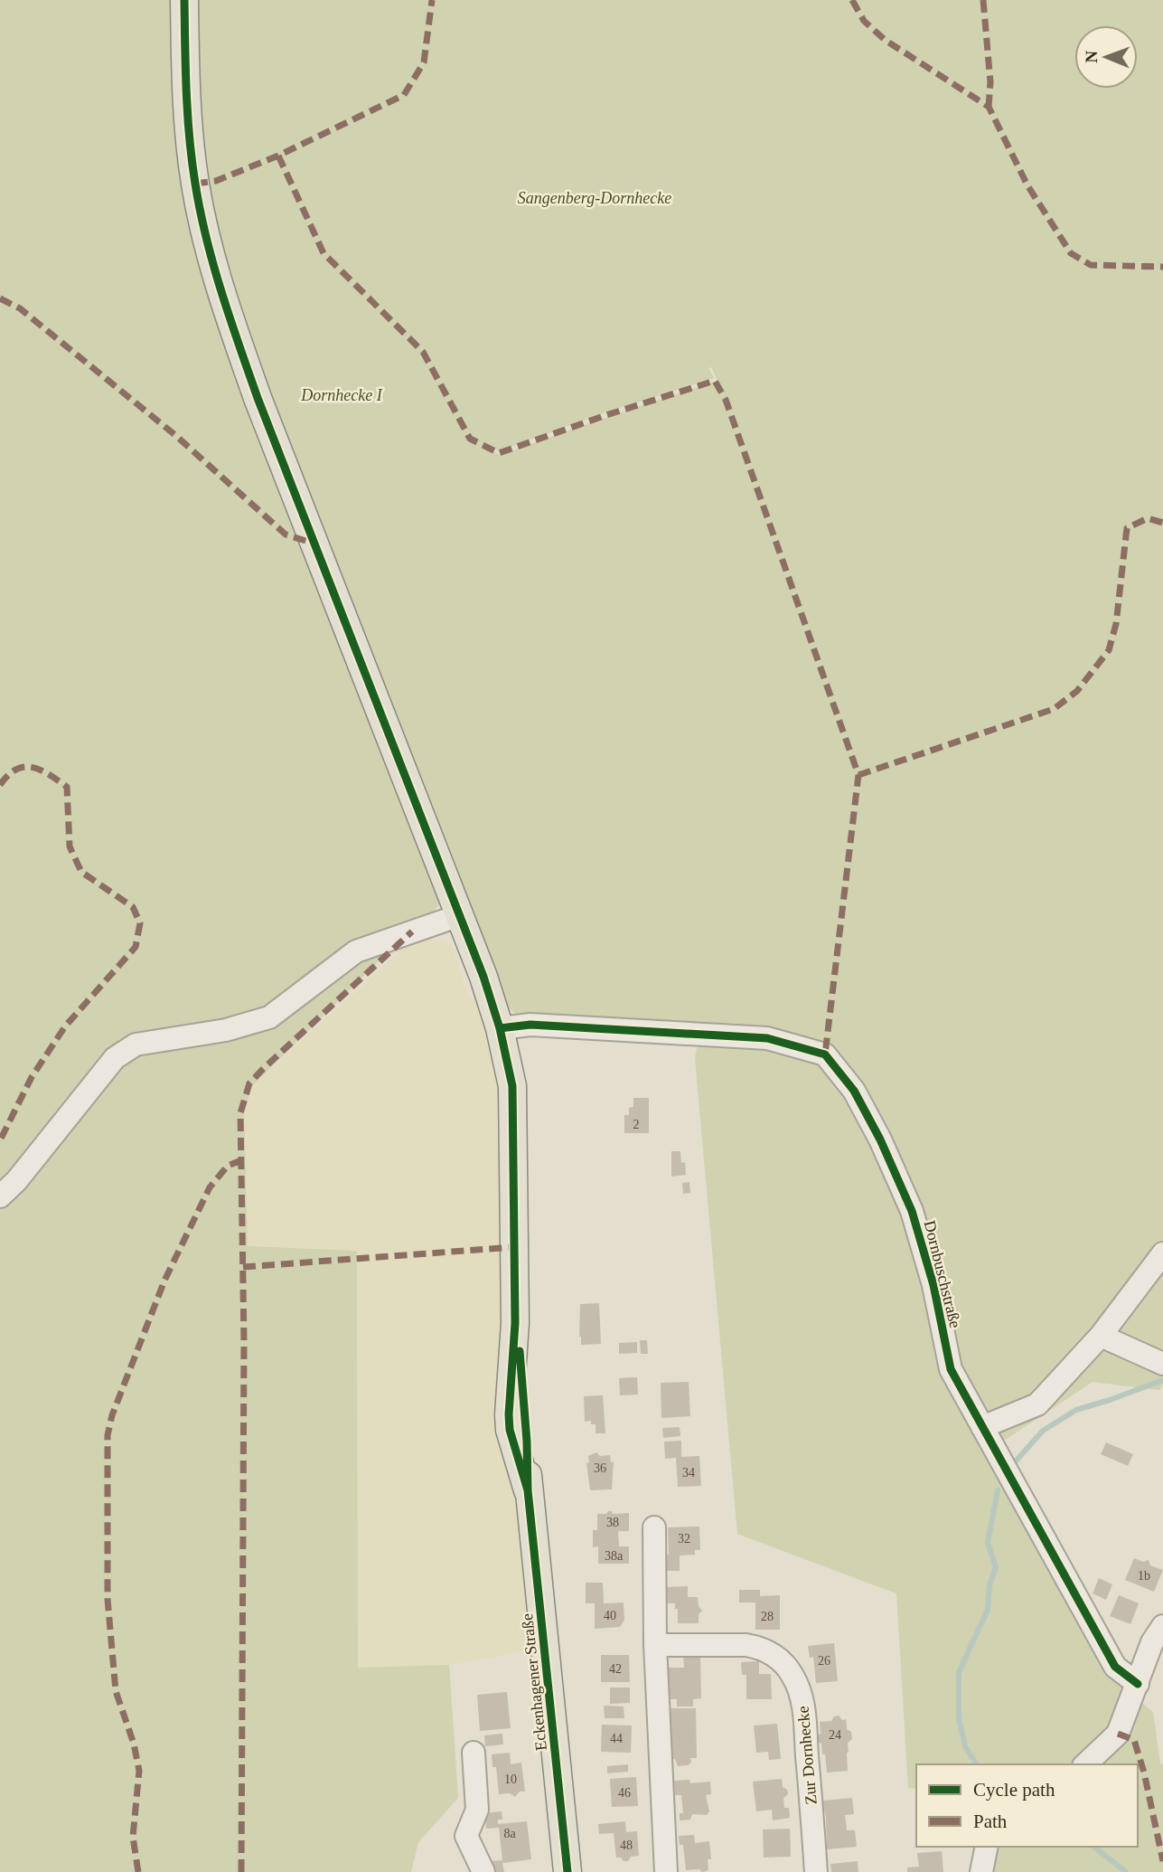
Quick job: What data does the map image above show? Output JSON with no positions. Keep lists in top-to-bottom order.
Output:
{
  "streets": {
    "main road": ["Eckenhagener Straße"],
    "street": ["Dornbuschstraße", "Zur Dornhecke"]
  },
  "crossings": [
    ["Dornbuschstraße", "Eckenhagener Straße"]
  ],
  "parks": ["Sangenberg-Dornhecke", "Dornhecke I"],
  "house_numbers": [
    "2",
    "36",
    "34",
    "38",
    "32",
    "38a",
    "1b",
    "40",
    "28",
    "26",
    "42",
    "24",
    "44",
    "10",
    "46",
    "8a",
    "48"
  ],
  "legend": ["Cycle path", "Path"],
  "north": "left"
}
